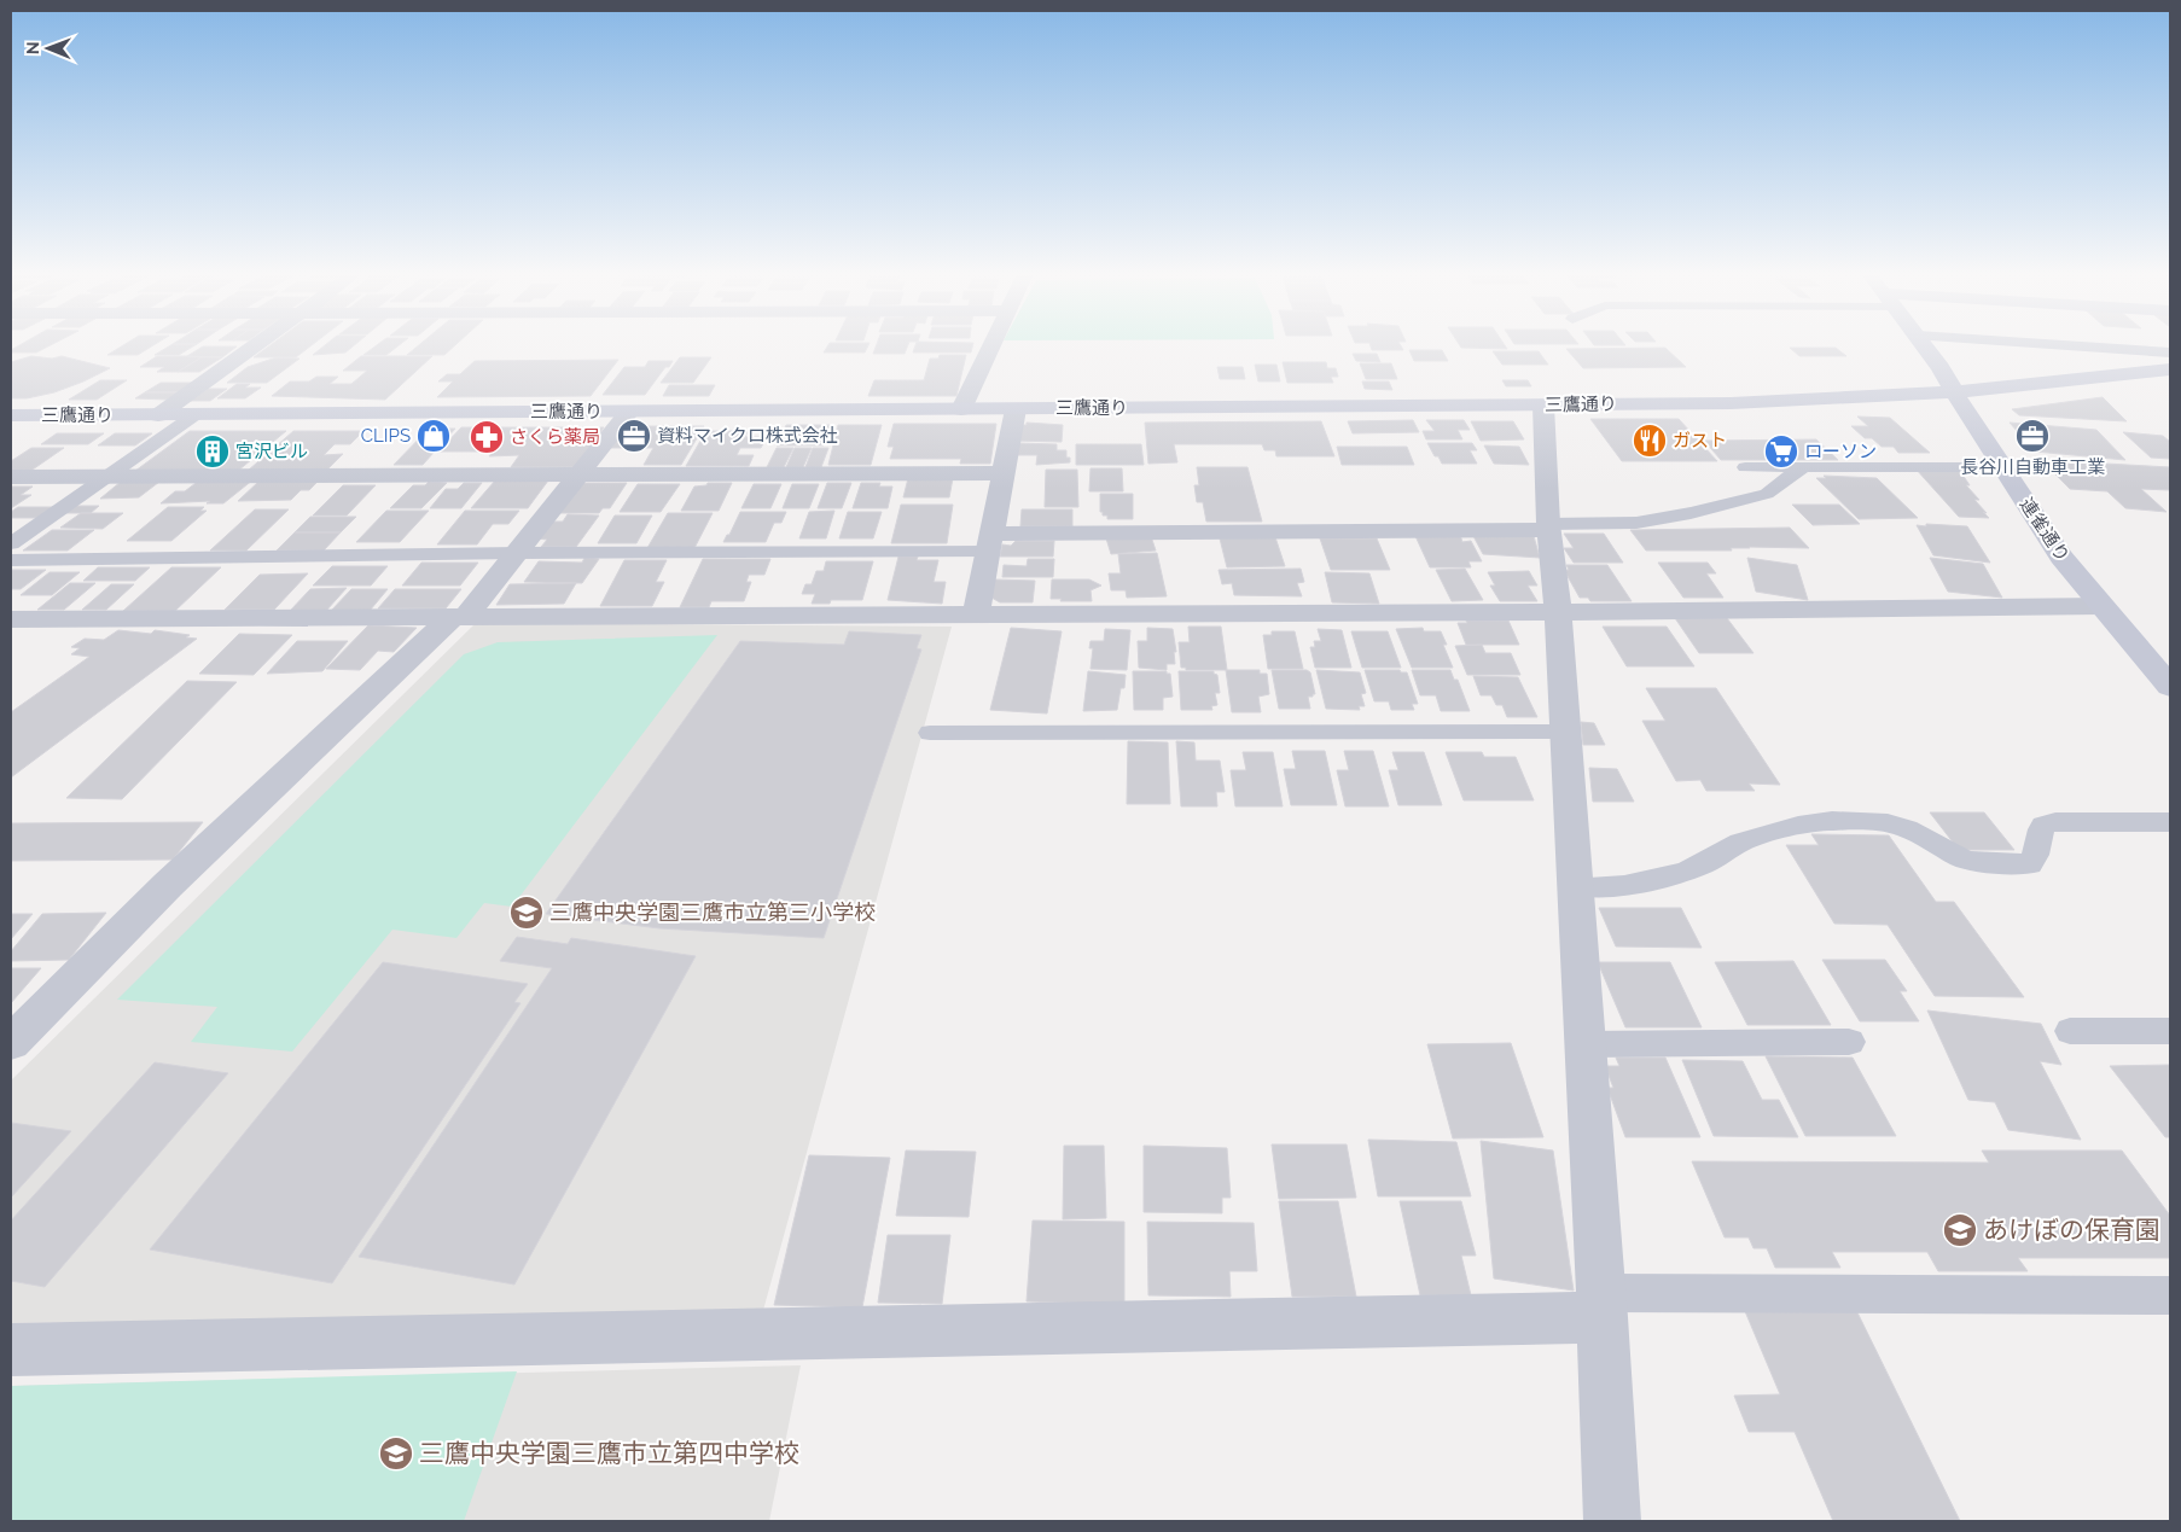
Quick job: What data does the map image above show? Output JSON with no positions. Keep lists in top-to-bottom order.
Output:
{
  "streets": {
    "main road": ["三鷹通り", "連雀通り"]
  },
  "crossings": [
    ["三鷹通り", "連雀通り"]
  ],
  "places": {
    "shop": ["CLIPS"],
    "office": ["資料マイクロ株式会社", "長谷川自動車工業"],
    "pharmacy": ["さくら薬局"],
    "restaurant": ["ガスト"],
    "building": ["宮沢ビル"],
    "supermarket": ["ローソン"],
    "school or university": ["三鷹中央学園三鷹市立第三小学校", "あけぼの保育園", "三鷹中央学園三鷹市立第四中学校"]
  },
  "north": "left"
}
